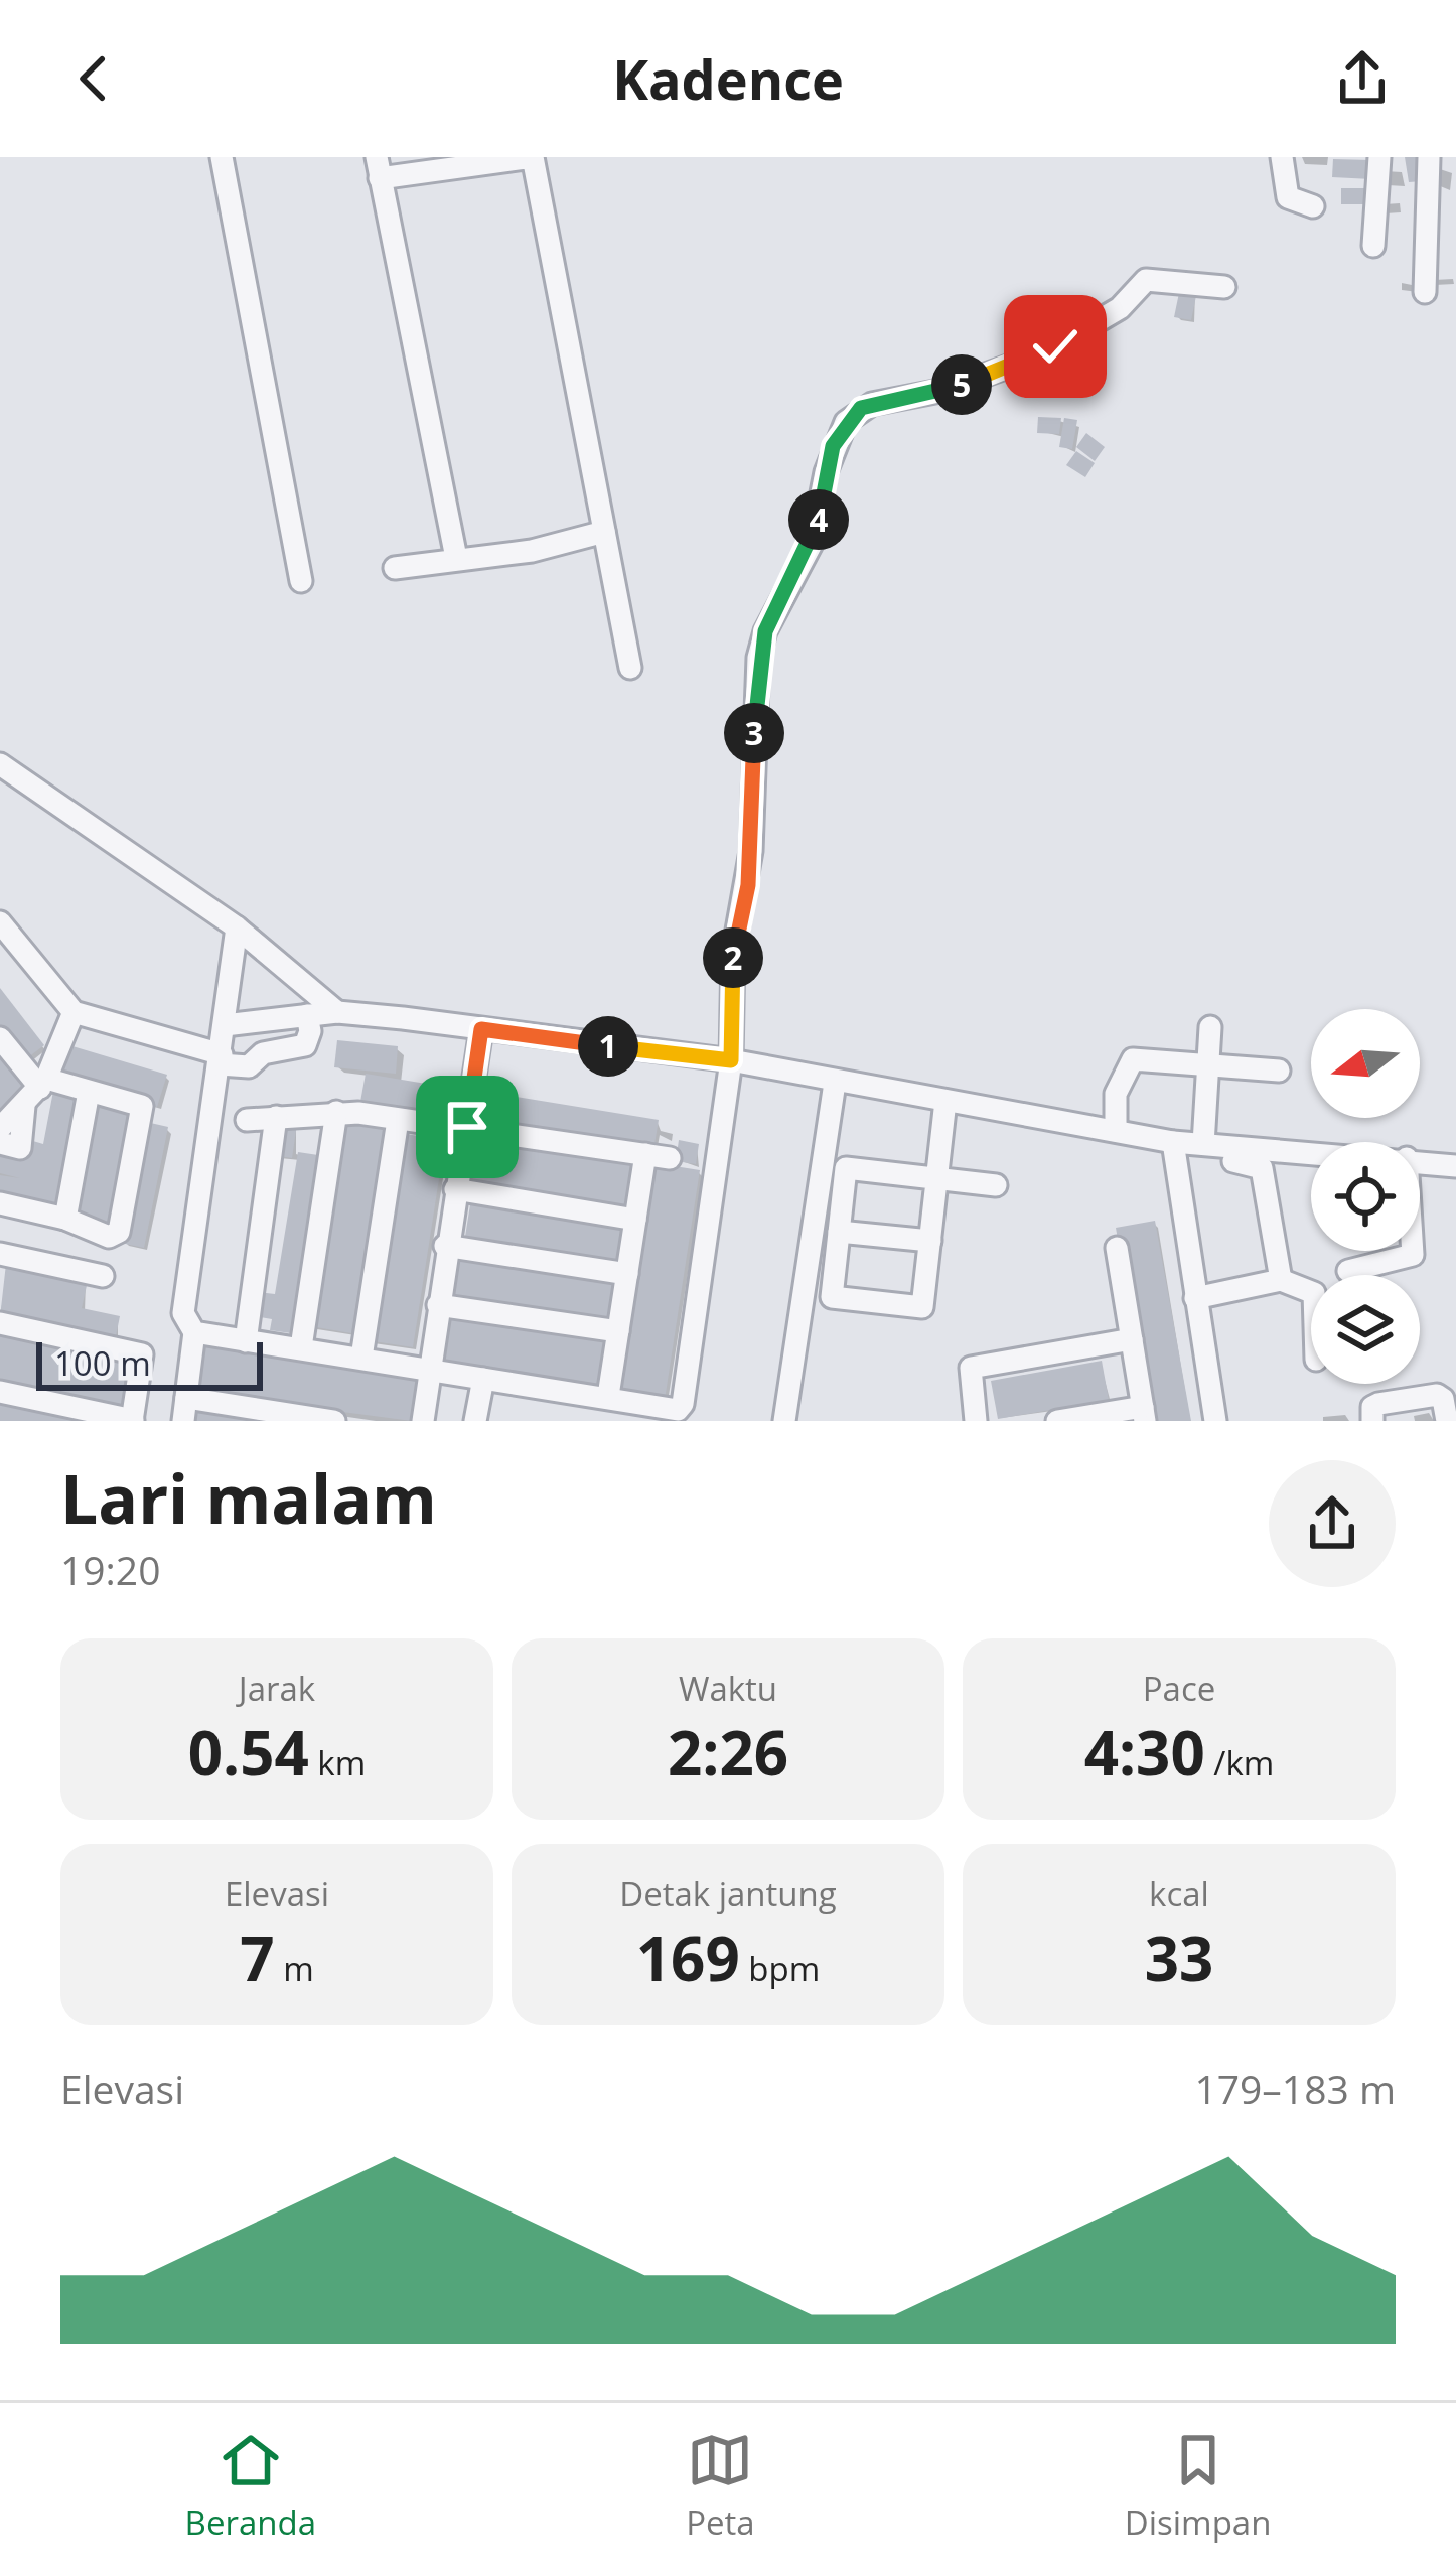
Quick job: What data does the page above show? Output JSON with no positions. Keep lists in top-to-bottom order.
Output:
{
  "scale_bar": "100 m",
  "north": "left",
  "page": {
    "header": "Kadence",
    "pins": [
      "5",
      "4",
      "3",
      "2",
      "1"
    ],
    "scale": "100 m",
    "heading": ["Lari malam", "19:20"],
    "stats": [
      ["Jarak", "0.54 km"],
      ["Waktu", "2:26"],
      ["Pace", "4:30 /km"],
      ["Elevasi", "7 m"],
      ["Detak jantung", "169 bpm"],
      ["kcal", "33"]
    ],
    "chart": ["Elevasi", "179–183 m"],
    "tabs": ["Beranda", "Peta", "Disimpan"]
  }
}
